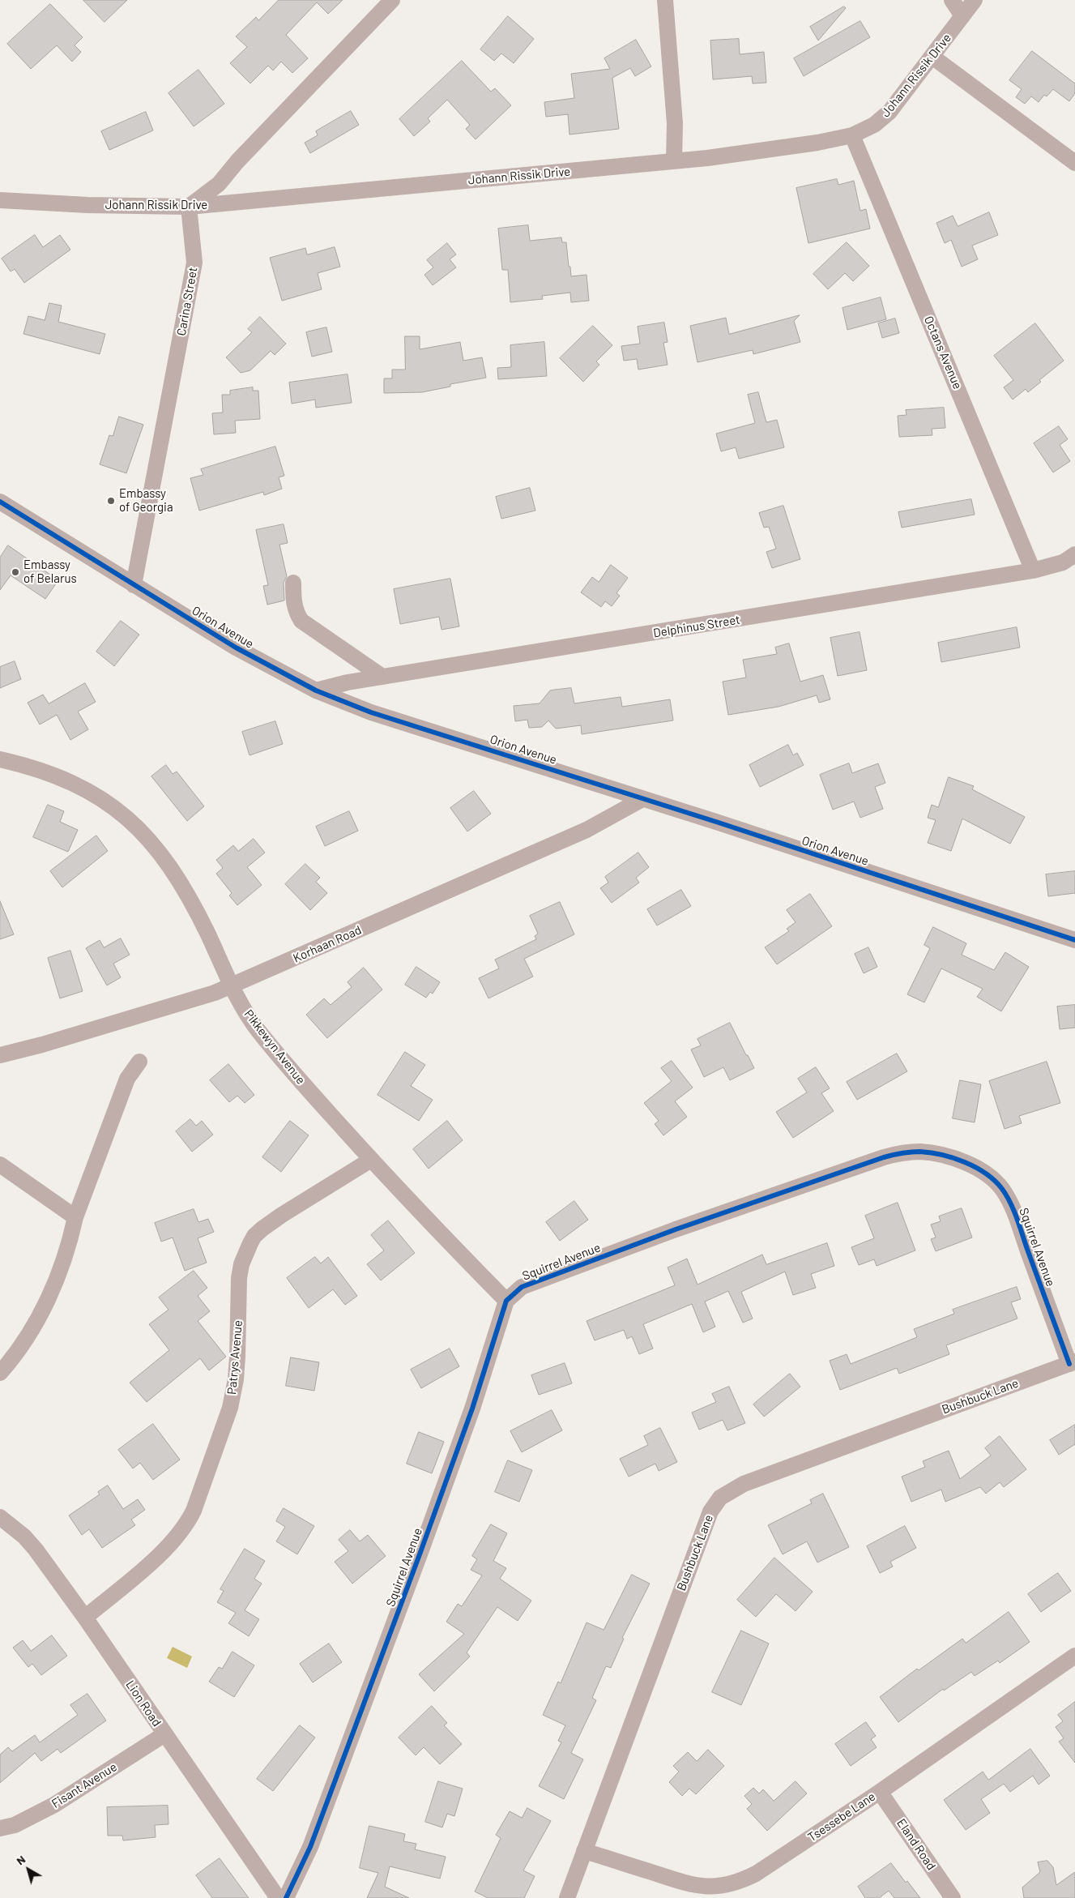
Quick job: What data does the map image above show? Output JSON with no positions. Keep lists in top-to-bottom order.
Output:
{
  "streets": {
    "street": [
      "Johann Rissik Drive",
      "Carina Street",
      "Octans Avenue",
      "Delphinus Street",
      "Orion Avenue",
      "Korhaan Road",
      "Pikkewyn Avenue",
      "Squirrel Avenue",
      "Patrys Avenue",
      "Bushbuck Lane",
      "Lion Road",
      "Fisant Avenue",
      "Tsessebe Lane",
      "Eland Road"
    ]
  },
  "crossings": [
    ["Johann Rissik Drive", "Carina Street"],
    ["Johann Rissik Drive", "Octans Avenue"],
    ["Carina Street", "Orion Avenue"],
    ["Octans Avenue", "Delphinus Street"],
    ["Delphinus Street", "Orion Avenue"],
    ["Orion Avenue", "Korhaan Road"],
    ["Korhaan Road", "Pikkewyn Avenue"],
    ["Pikkewyn Avenue", "Squirrel Avenue"],
    ["Pikkewyn Avenue", "Patrys Avenue"],
    ["Squirrel Avenue", "Bushbuck Lane"],
    ["Patrys Avenue", "Lion Road"],
    ["Bushbuck Lane", "Tsessebe Lane"],
    ["Lion Road", "Fisant Avenue"],
    ["Tsessebe Lane", "Eland Road"]
  ],
  "places": ["Embassy of Georgia", "Embassy of Belarus"],
  "north": "top left"
}
